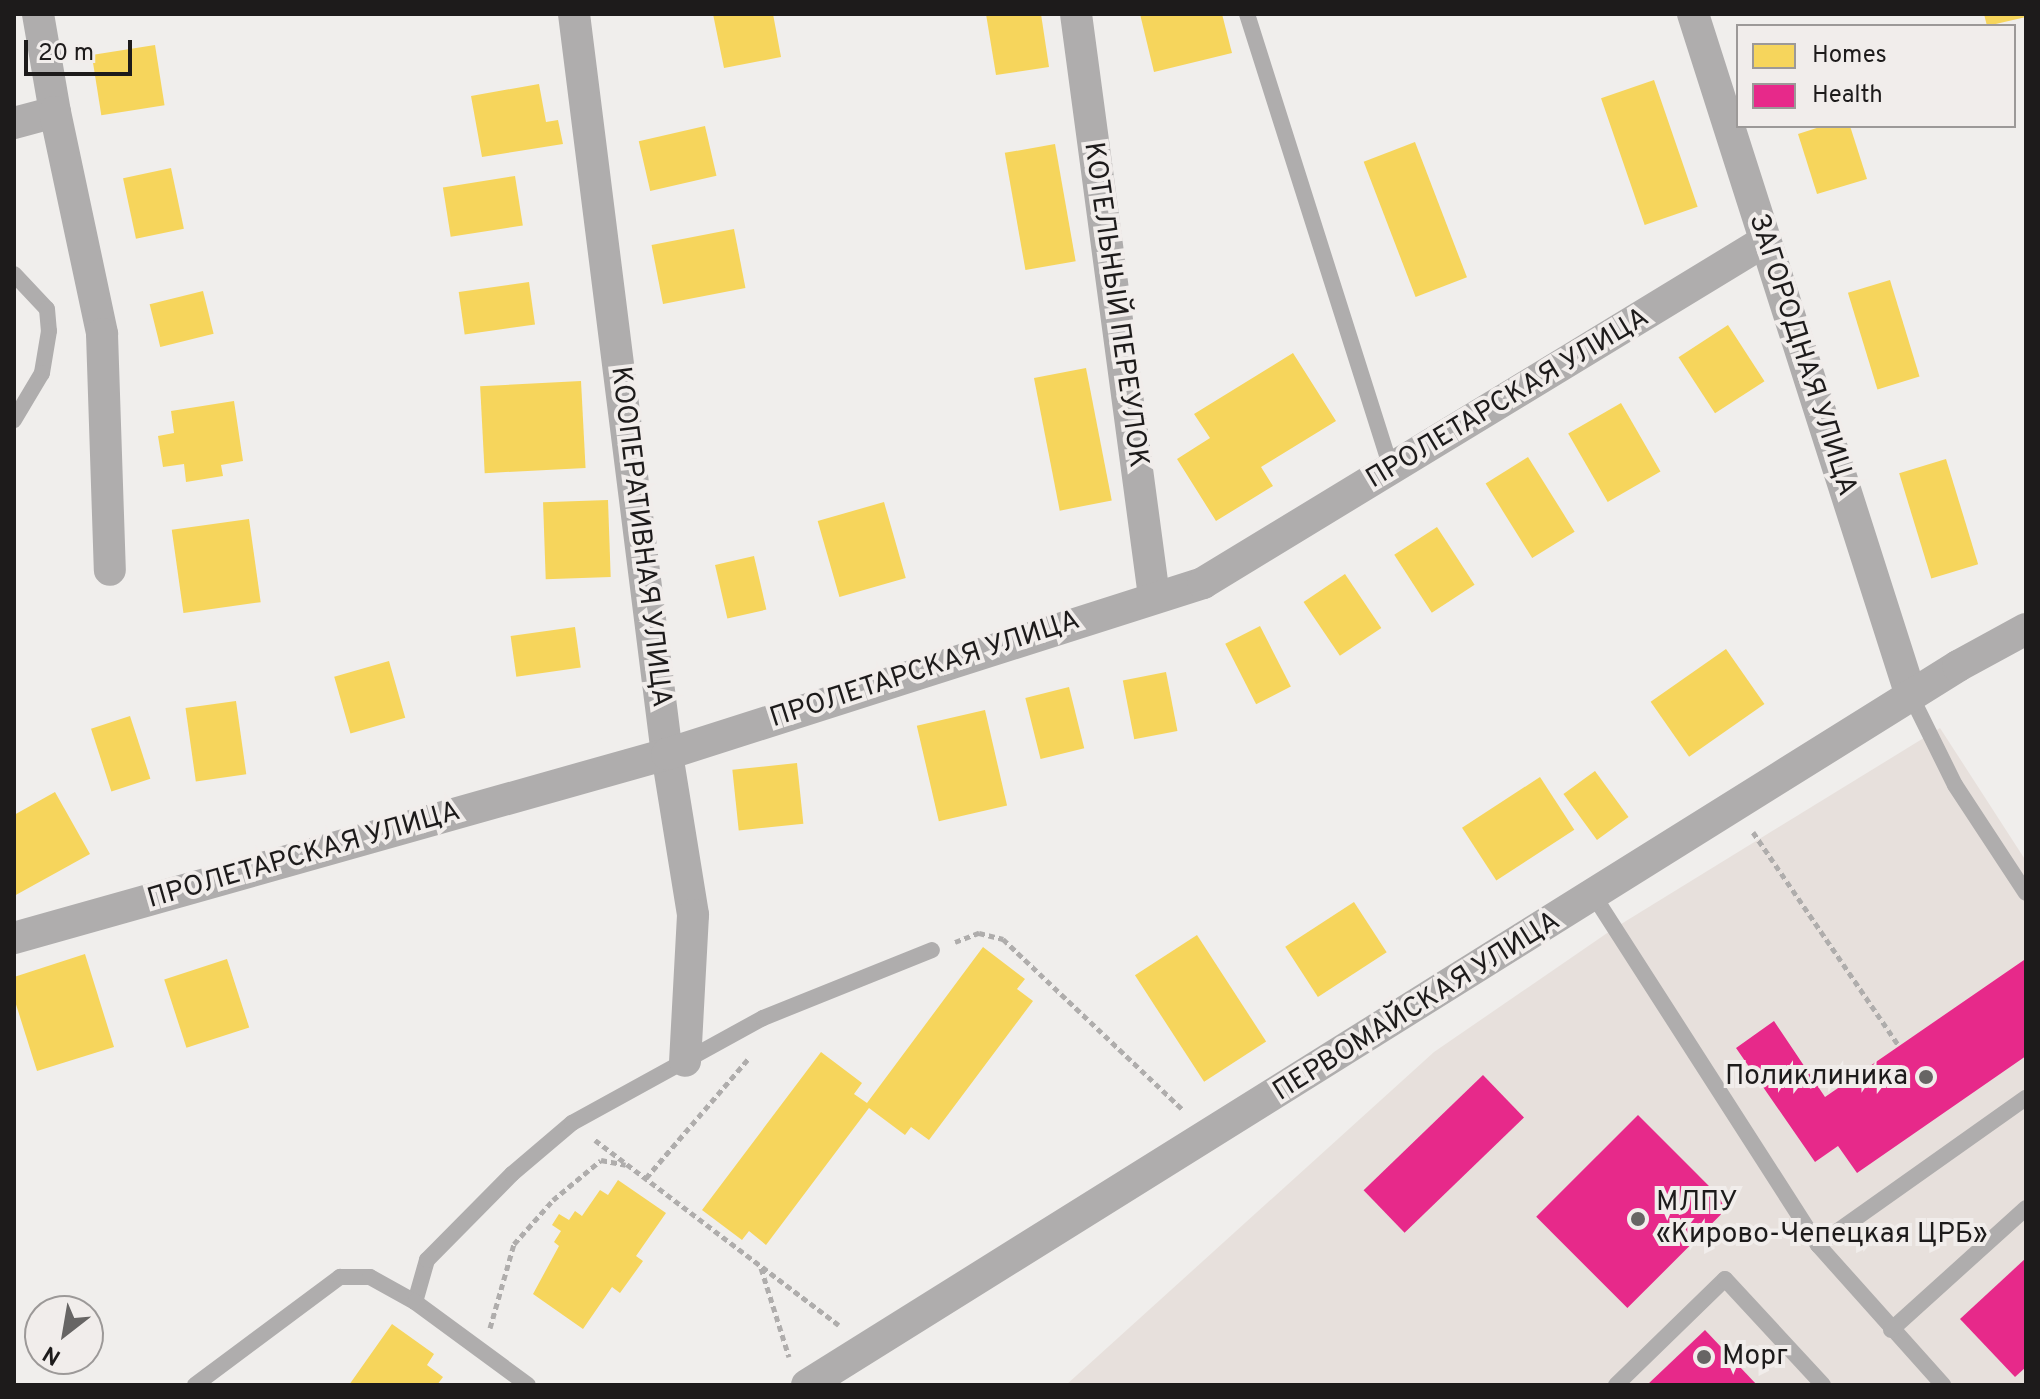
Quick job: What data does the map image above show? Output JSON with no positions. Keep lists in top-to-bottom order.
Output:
{
  "streets": {
    "street": [
      "КОТЕЛЬНЫЙ ПЕРЕУЛОК",
      "ЗАГОРОДНАЯ УЛИЦА",
      "ПРОЛЕТАРСКАЯ УЛИЦА",
      "КООПЕРАТИВНАЯ УЛИЦА",
      "ПЕРВОМАЙСКАЯ УЛИЦА"
    ]
  },
  "crossings": [
    ["КОТЕЛЬНЫЙ ПЕРЕУЛОК", "ПРОЛЕТАРСКАЯ УЛИЦА"],
    ["ЗАГОРОДНАЯ УЛИЦА", "ПРОЛЕТАРСКАЯ УЛИЦА"],
    ["ЗАГОРОДНАЯ УЛИЦА", "ПЕРВОМАЙСКАЯ УЛИЦА"],
    ["ПРОЛЕТАРСКАЯ УЛИЦА", "КООПЕРАТИВНАЯ УЛИЦА"]
  ],
  "places": ["Поликлиника", "МЛПУ «Кирово-Чепецкая ЦРБ»", "Морг"],
  "legend": ["Homes", "Health"],
  "scale_bar": "20 m",
  "north": "bottom left"
}
